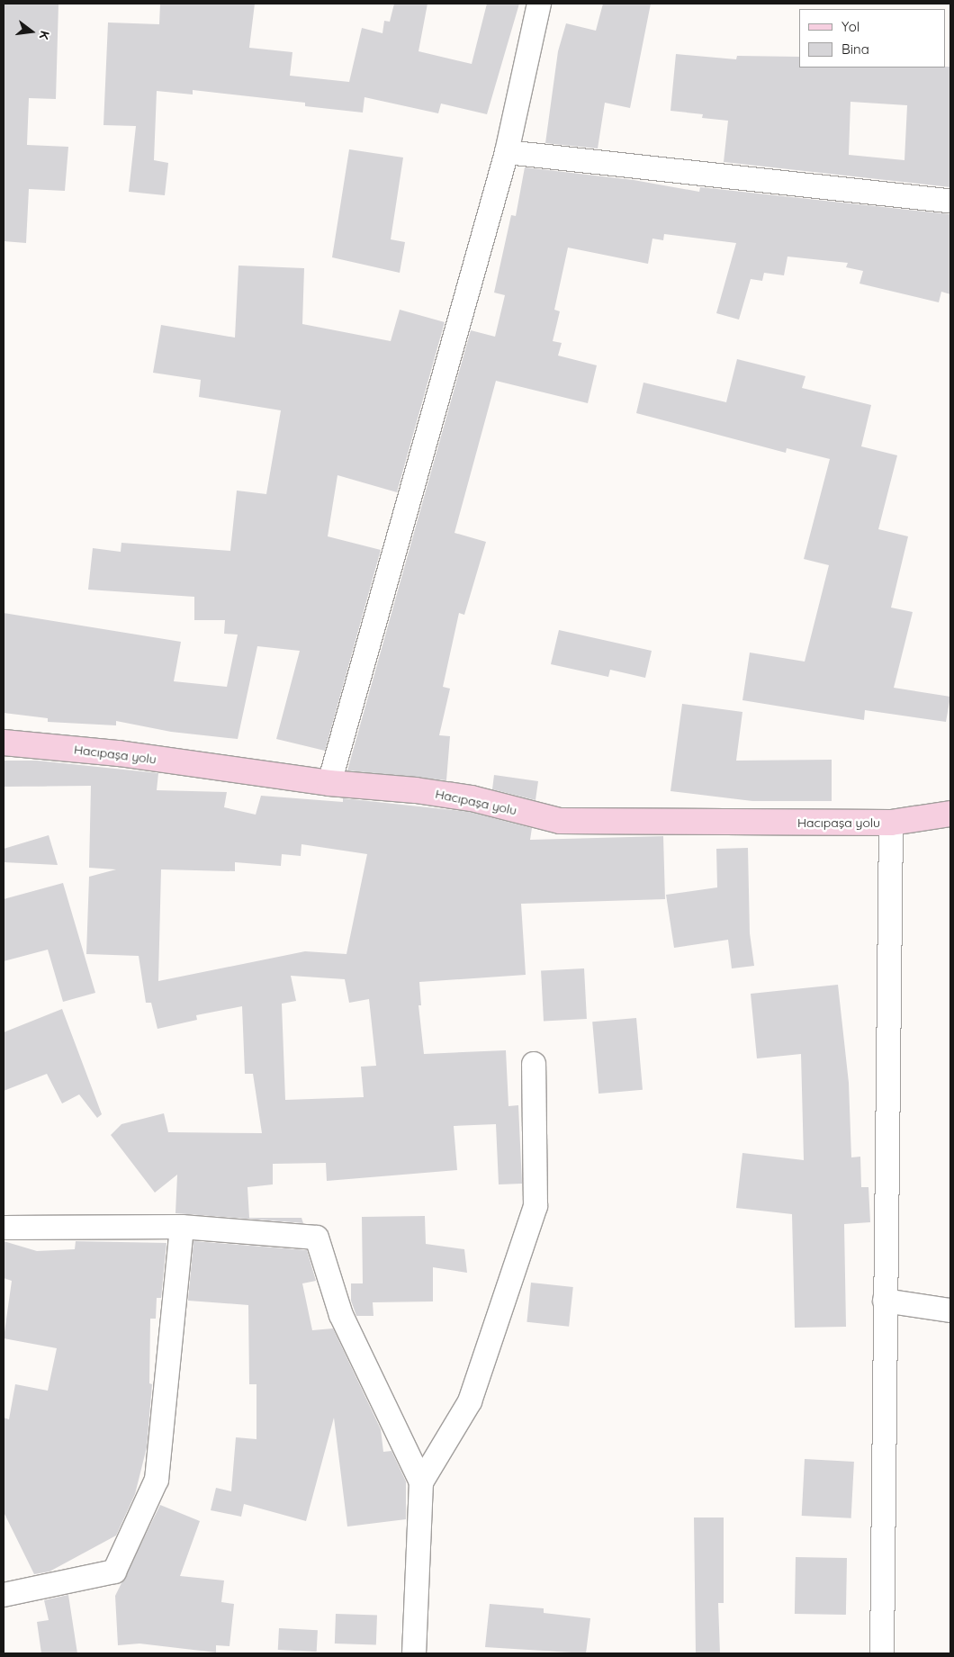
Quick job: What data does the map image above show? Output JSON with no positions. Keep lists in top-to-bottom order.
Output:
{
  "streets": {
    "main road": ["Hacıpaşa yolu"]
  },
  "legend": ["Yol", "Bina"],
  "north": "right"
}
